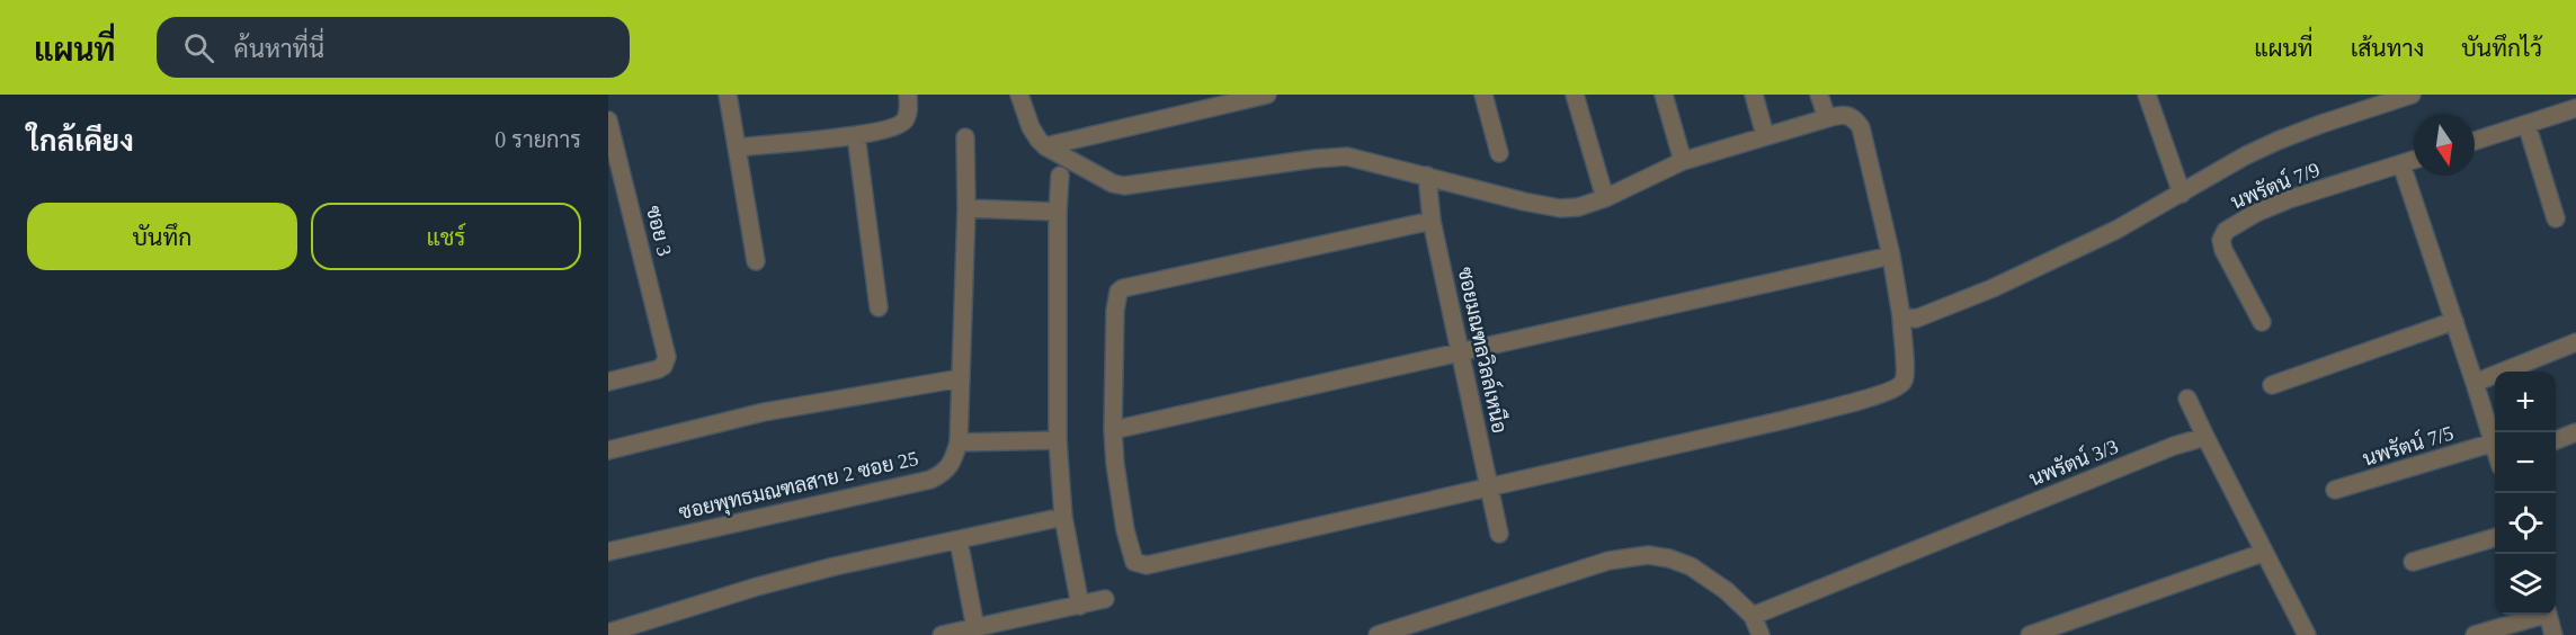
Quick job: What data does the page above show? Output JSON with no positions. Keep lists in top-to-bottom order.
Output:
{
  "streets": {
    "street": [
      "นพรัตน์ 7/9",
      "ซอย 3",
      "ซอยมณฑลวิลล์เหนือ",
      "นพรัตน์ 7/5",
      "นพรัตน์ 3/3",
      "ซอยพุทธมณฑลสาย 2 ซอย 25"
    ]
  },
  "north": "bottom",
  "page": {
    "header": "แผนที่",
    "search": "ค้นหาที่นี่",
    "nav": ["แผนที่", "เส้นทาง", "บันทึกไว้"],
    "heading": ["ใกล้เคียง", "0 รายการ"],
    "buttons": ["บันทึก", "แชร์"],
    "map_buttons": ["+", "−"]
  }
}
